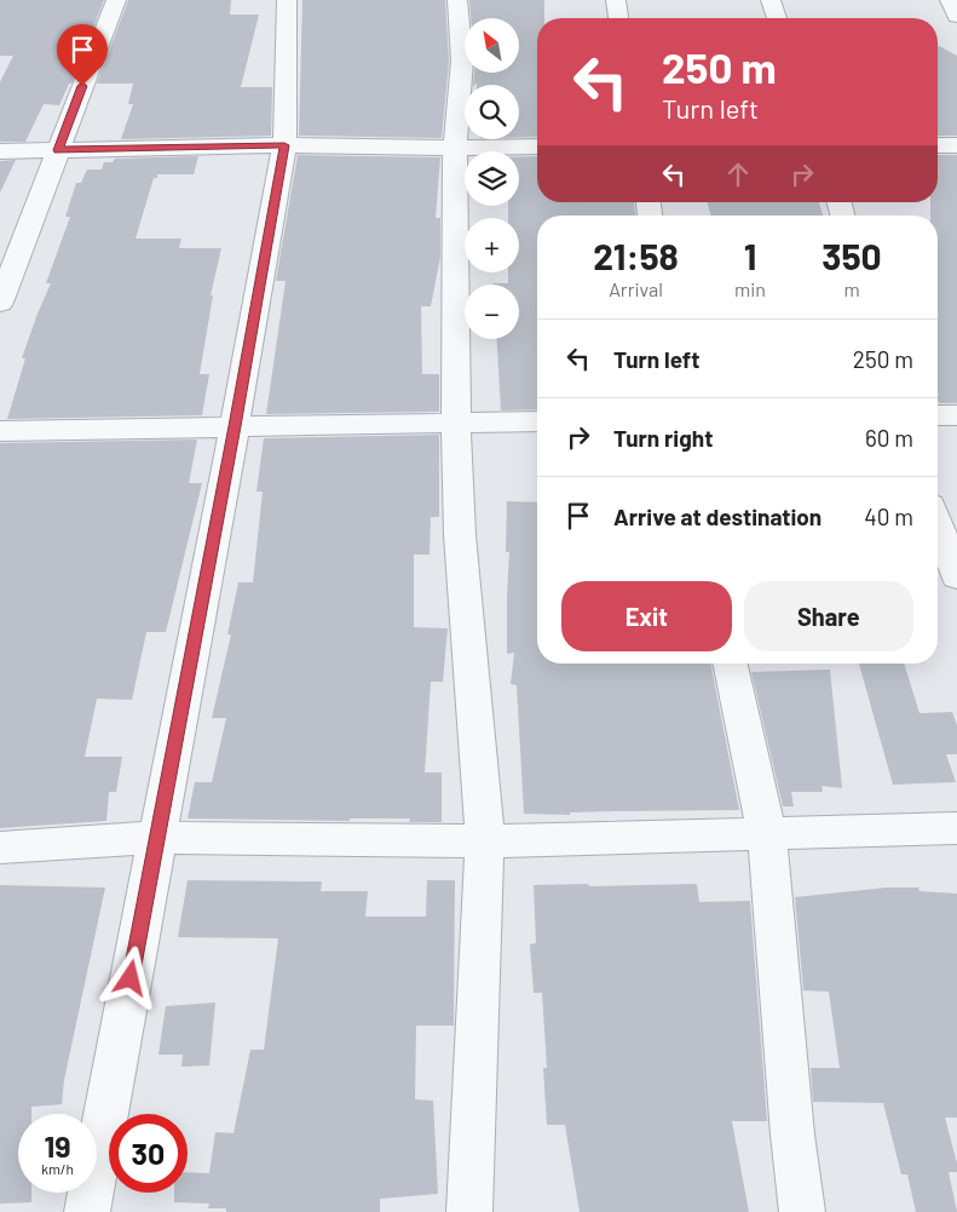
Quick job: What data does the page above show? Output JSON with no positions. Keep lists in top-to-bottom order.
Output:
{
  "north": "top left",
  "page": {
    "map_buttons": ["+", "−"],
    "turn": ["250 m", "Turn left"],
    "eta": [
      "21:58",
      "Arrival",
      "1",
      "min",
      "350",
      "m"
    ],
    "list": [
      {
        "name": "Turn left",
        "value": "250 m"
      },
      {
        "name": "Turn right",
        "value": "60 m"
      },
      {
        "name": "Arrive at destination",
        "value": "40 m"
      }
    ],
    "buttons": ["Exit", "Share"],
    "speed": "19 km/h",
    "limit": "30"
  }
}
